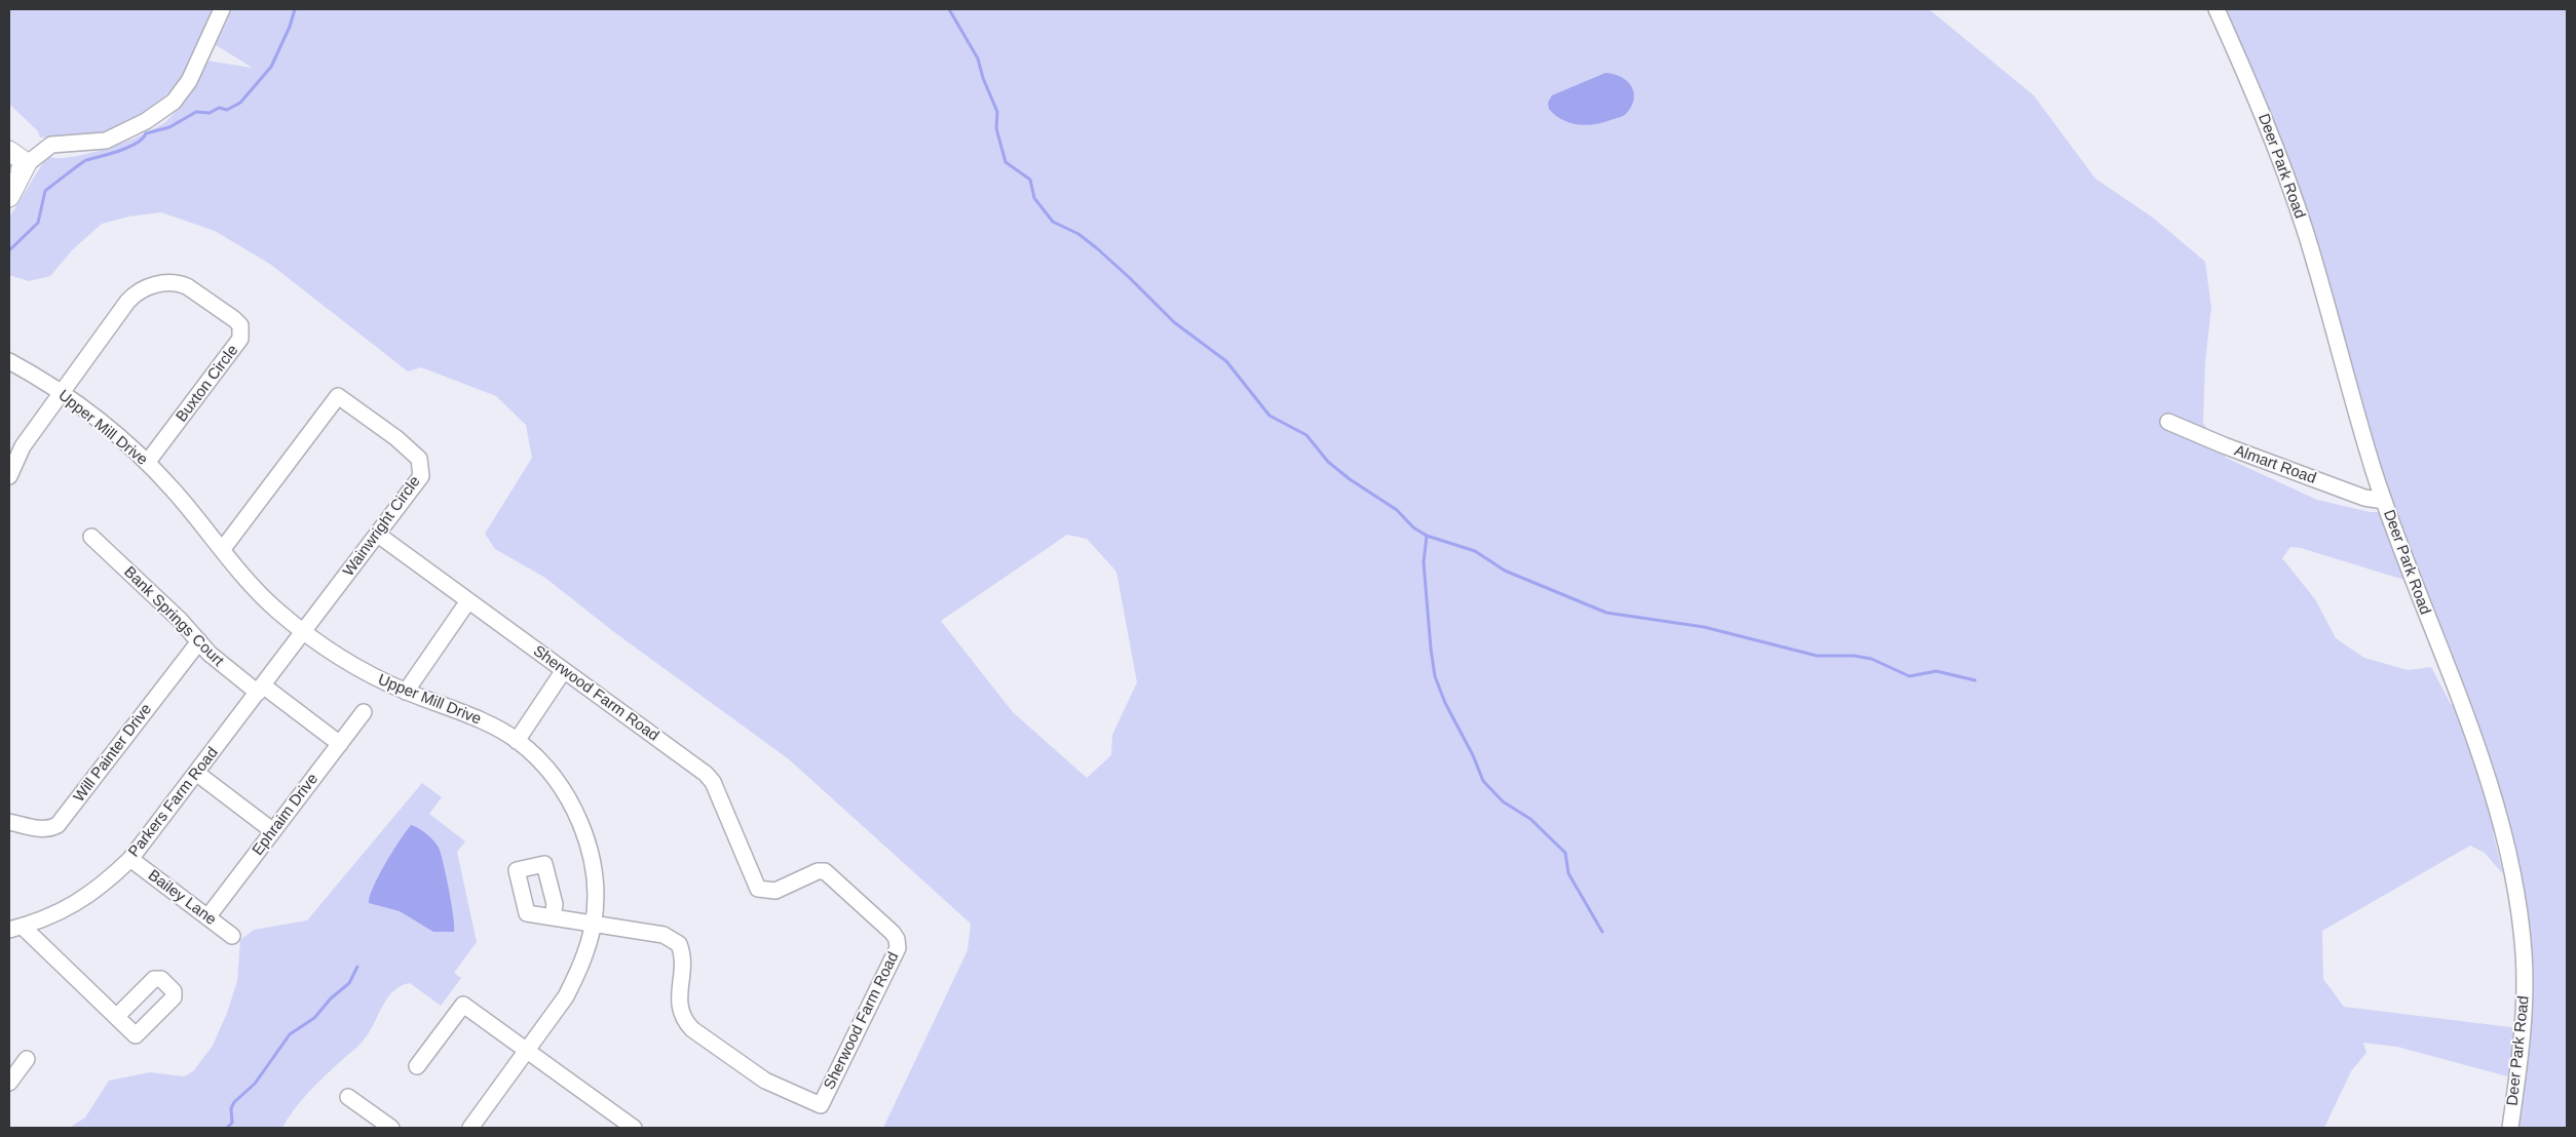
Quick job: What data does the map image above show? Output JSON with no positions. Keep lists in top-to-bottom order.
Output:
{
  "streets": {
    "street": [
      "Deer Park Road",
      "Buxton Circle",
      "Upper Mill Drive",
      "Almart Road",
      "Wainwright Circle",
      "Bank Springs Court",
      "Sherwood Farm Road",
      "Will Painter Drive",
      "Parkers Farm Road",
      "Ephraim Drive",
      "Bailey Lane"
    ]
  },
  "crossings": [
    ["Deer Park Road", "Almart Road"],
    ["Buxton Circle", "Upper Mill Drive"],
    ["Upper Mill Drive", "Wainwright Circle"],
    ["Upper Mill Drive", "Sherwood Farm Road"],
    ["Upper Mill Drive", "Parkers Farm Road"],
    ["Wainwright Circle", "Sherwood Farm Road"],
    ["Wainwright Circle", "Parkers Farm Road"],
    ["Bank Springs Court", "Will Painter Drive"],
    ["Bank Springs Court", "Parkers Farm Road"],
    ["Bank Springs Court", "Ephraim Drive"],
    ["Parkers Farm Road", "Bailey Lane"],
    ["Ephraim Drive", "Bailey Lane"]
  ]
}
